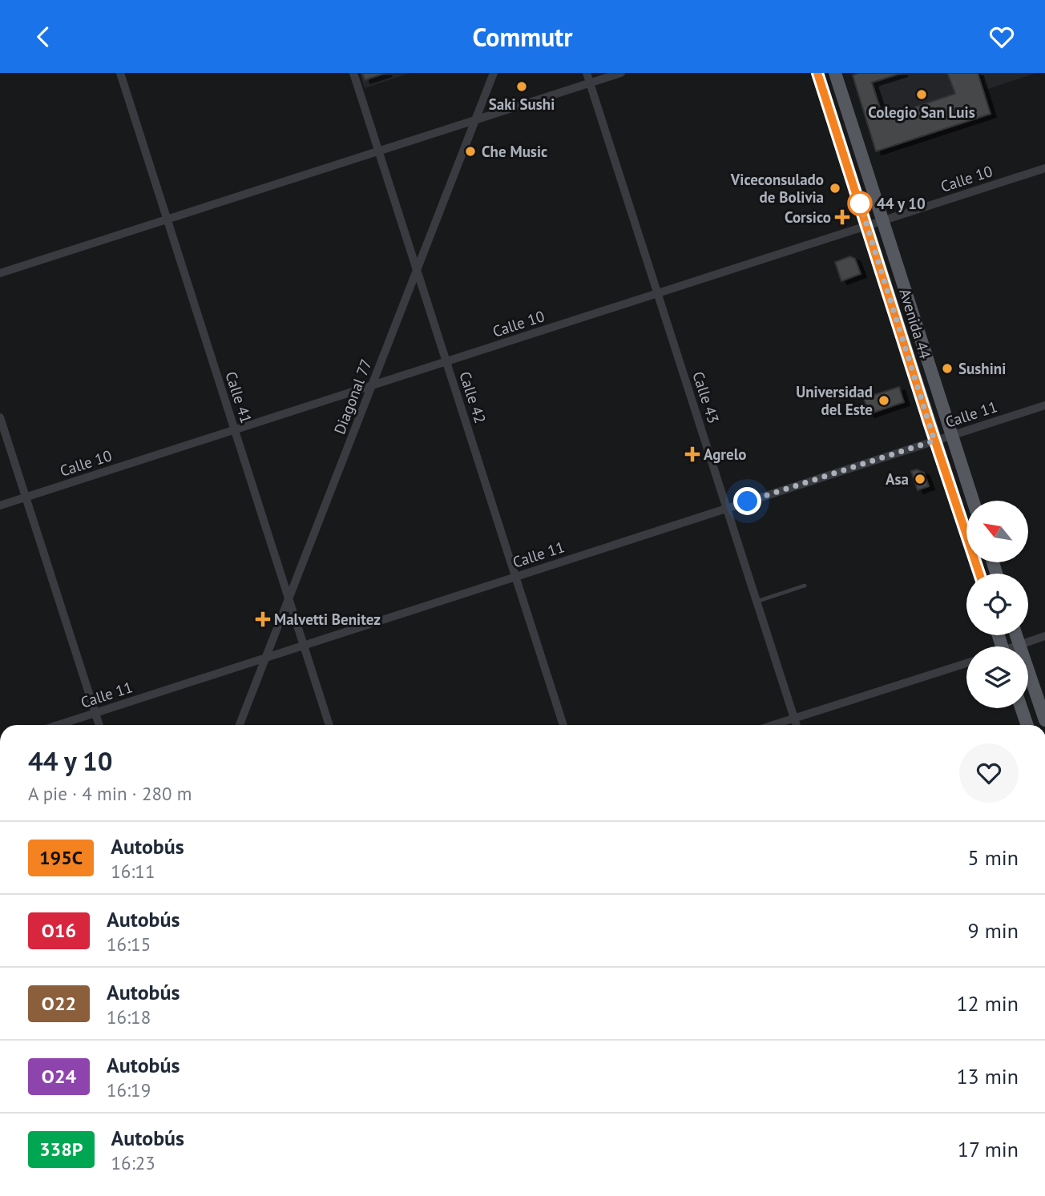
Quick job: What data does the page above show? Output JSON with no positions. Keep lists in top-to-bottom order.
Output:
{
  "streets": {
    "main road": ["Avenida 44"],
    "street": [
      "Calle 10",
      "Diagonal 77",
      "Calle 41",
      "Calle 42",
      "Calle 43",
      "Calle 11"
    ]
  },
  "crossings": [
    ["Calle 10", "Avenida 44"],
    ["Calle 10", "Diagonal 77"],
    ["Calle 10", "Calle 41"],
    ["Calle 10", "Calle 42"],
    ["Calle 10", "Calle 43"],
    ["Avenida 44", "Calle 11"],
    ["Diagonal 77", "Calle 41"],
    ["Diagonal 77", "Calle 42"],
    ["Diagonal 77", "Calle 11"],
    ["Calle 41", "Calle 11"],
    ["Calle 42", "Calle 11"],
    ["Calle 43", "Calle 11"]
  ],
  "places": {
    "other": [
      "Saki Sushi",
      "Colegio San Luis",
      "Che Music",
      "Viceconsulado de Bolivia",
      "44 y 10",
      "Sushini",
      "Universidad del Este",
      "Asa"
    ],
    "health": ["Corsico", "Agrelo", "Malvetti Benitez"]
  },
  "lines": ["bus line 195C"],
  "north": "top left",
  "page": {
    "header": "Commutr",
    "heading": ["44 y 10", "A pie · 4 min · 280 m"],
    "list": [
      {
        "mark": "195C",
        "name": "Autobús",
        "note": "16:11",
        "value": "5 min"
      },
      {
        "mark": "O16",
        "name": "Autobús",
        "note": "16:15",
        "value": "9 min"
      },
      {
        "mark": "O22",
        "name": "Autobús",
        "note": "16:18",
        "value": "12 min"
      },
      {
        "mark": "O24",
        "name": "Autobús",
        "note": "16:19",
        "value": "13 min"
      },
      {
        "mark": "338P",
        "name": "Autobús",
        "note": "16:23",
        "value": "17 min"
      }
    ]
  }
}
